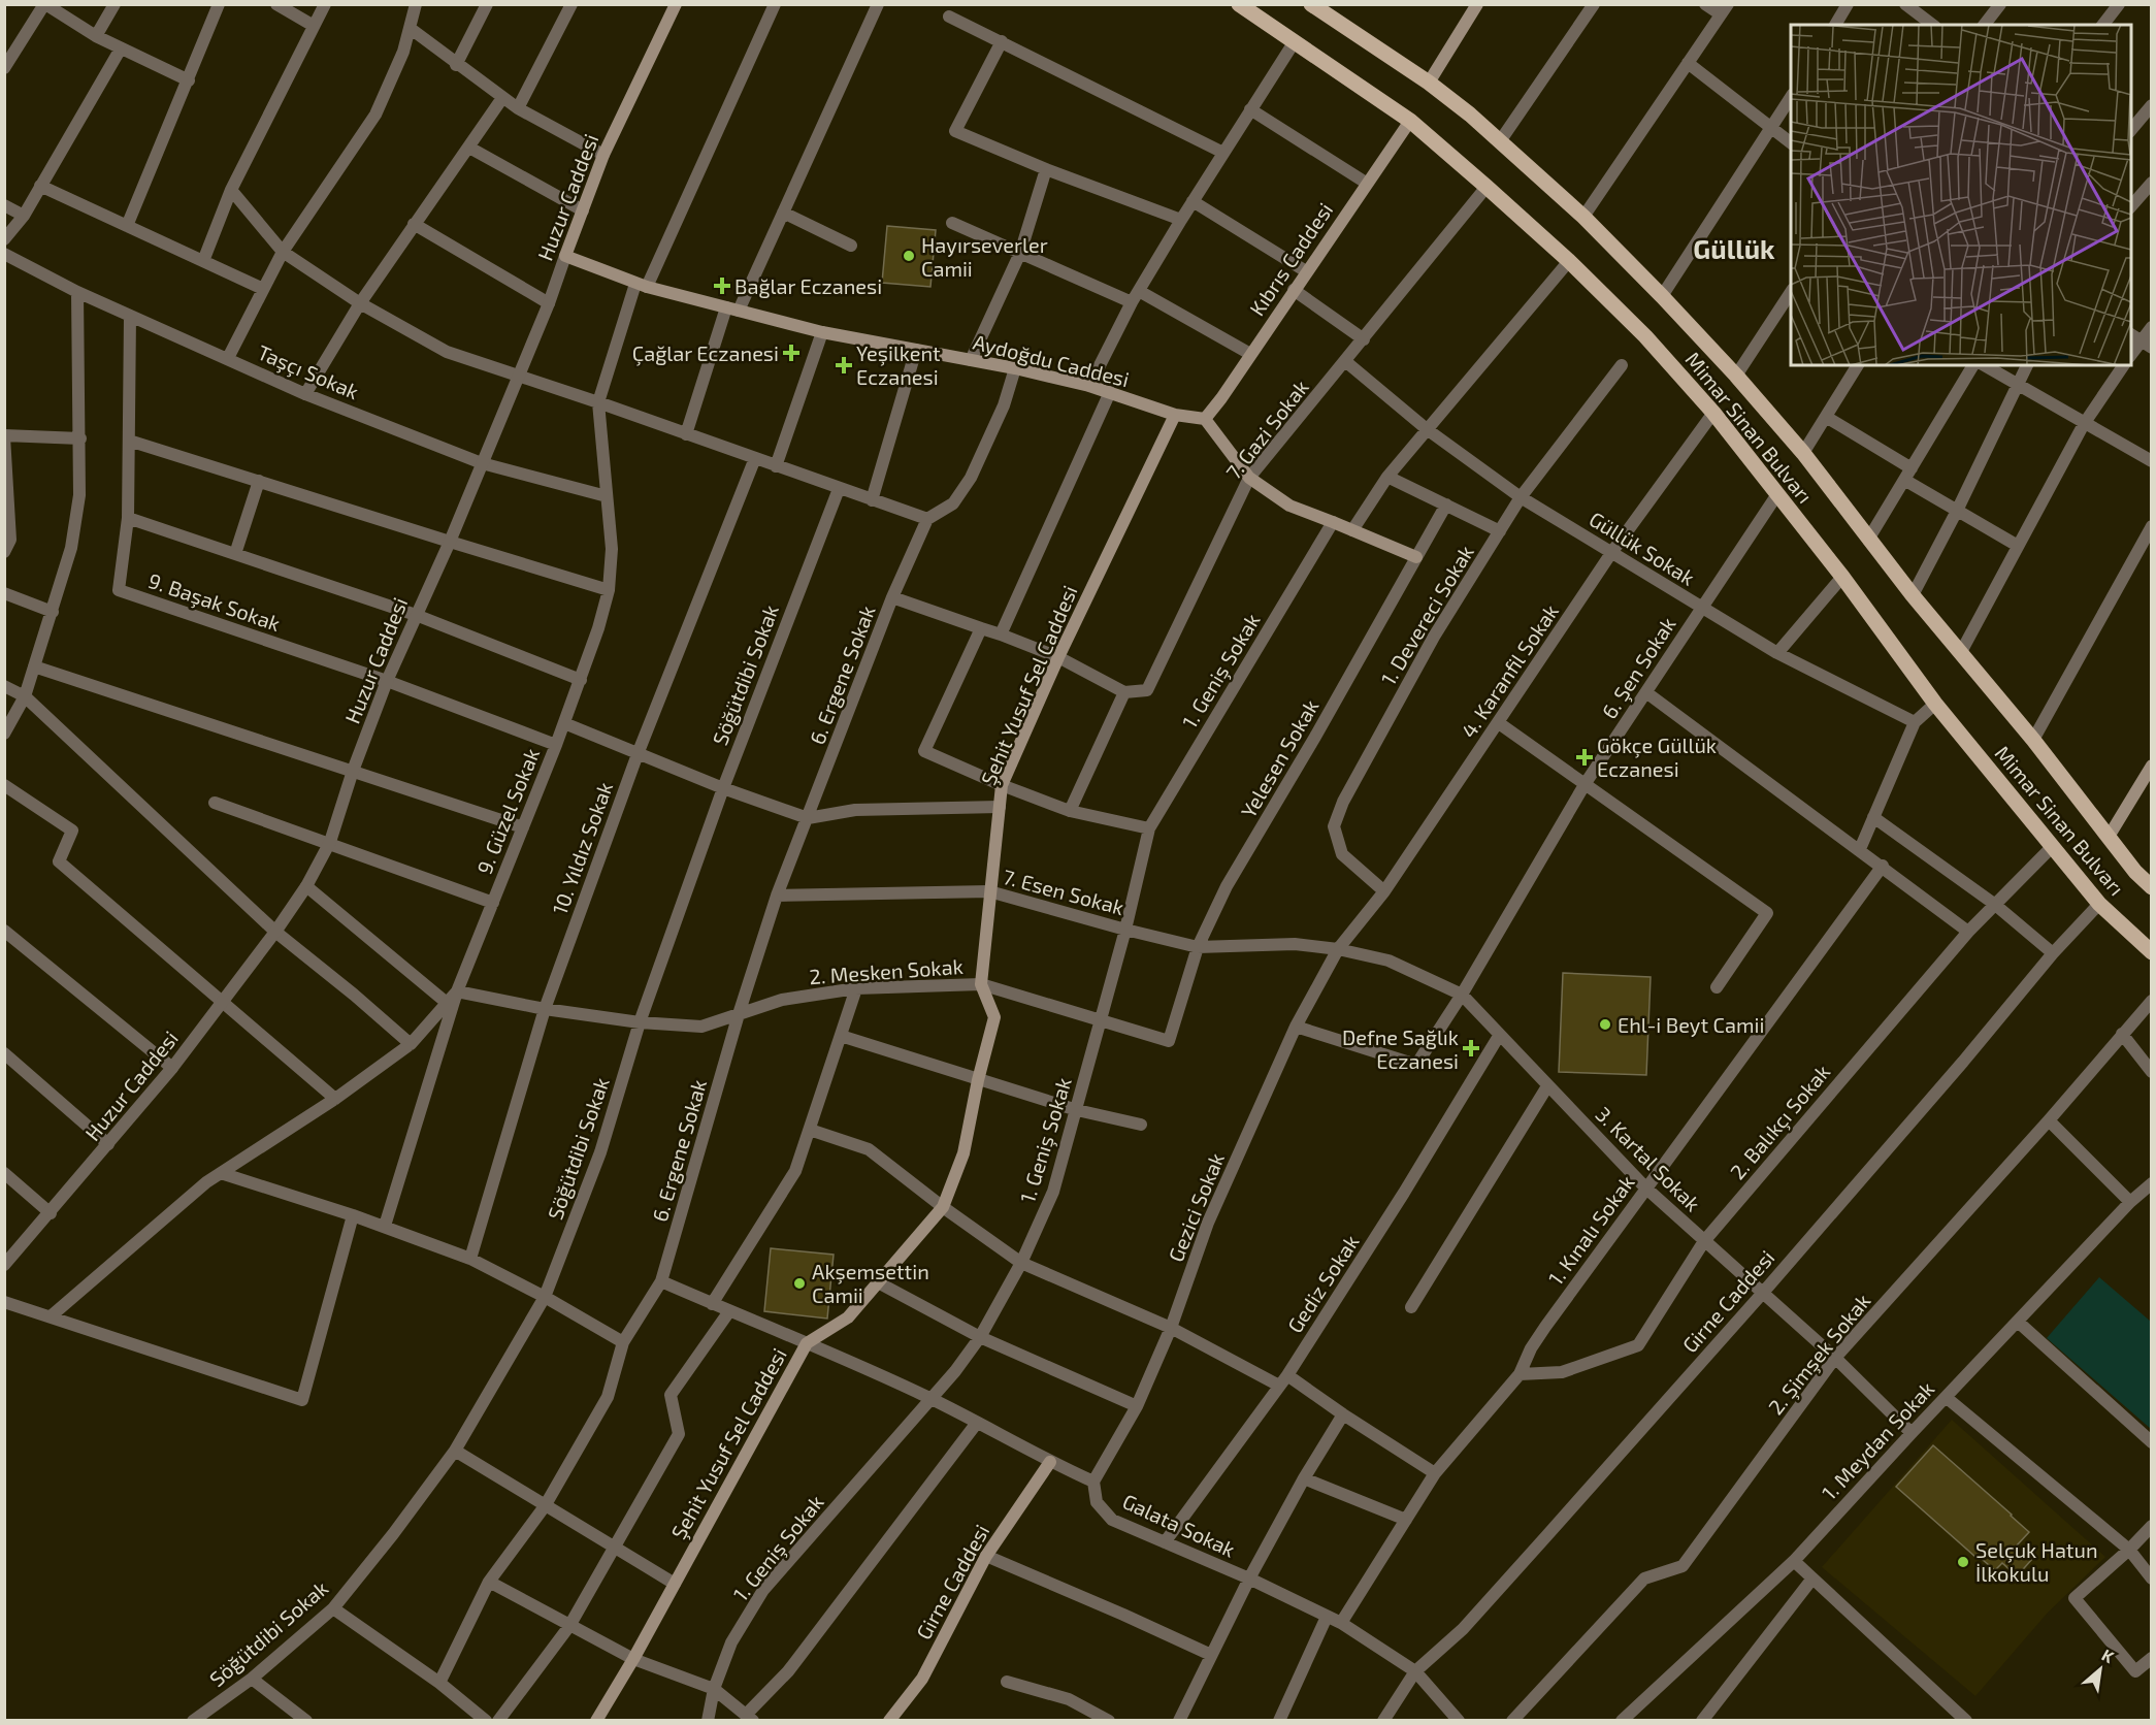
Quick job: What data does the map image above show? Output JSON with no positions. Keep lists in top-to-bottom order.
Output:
{
  "streets": {
    "main road": [
      "Huzur Caddesi",
      "Kıbrıs Caddesi",
      "Aydoğdu Caddesi",
      "Mimar Sinan Bulvarı",
      "Şehit Yusuf Sel Caddesi",
      "Girne Caddesi"
    ],
    "street": [
      "Taşçı Sokak",
      "7. Gazi Sokak",
      "Güllük Sokak",
      "9. Başak Sokak",
      "1. Devereci Sokak",
      "6. Şen Sokak",
      "1. Geniş Sokak",
      "4. Karanfil Sokak",
      "Söğütdibi Sokak",
      "6. Ergene Sokak",
      "Yelesen Sokak",
      "9. Güzel Sokak",
      "10. Yıldız Sokak",
      "7. Esen Sokak",
      "2. Mesken Sokak",
      "2. Balıkçı Sokak",
      "3. Kartal Sokak",
      "Gezici Sokak",
      "1. Kınalı Sokak",
      "Gediz Sokak",
      "2. Şimşek Sokak",
      "1. Meydan Sokak",
      "Galata Sokak"
    ]
  },
  "crossings": [
    ["Huzur Caddesi", "Aydoğdu Caddesi"],
    ["Huzur Caddesi", "Taşçı Sokak"],
    ["Huzur Caddesi", "9. Başak Sokak"],
    ["Kıbrıs Caddesi", "Aydoğdu Caddesi"],
    ["Kıbrıs Caddesi", "Mimar Sinan Bulvarı"],
    ["Aydoğdu Caddesi", "Şehit Yusuf Sel Caddesi"],
    ["Taşçı Sokak", "9. Başak Sokak"],
    ["Taşçı Sokak", "9. Güzel Sokak"],
    ["Mimar Sinan Bulvarı", "7. Gazi Sokak"],
    ["Mimar Sinan Bulvarı", "6. Şen Sokak"],
    ["Mimar Sinan Bulvarı", "4. Karanfil Sokak"],
    ["Mimar Sinan Bulvarı", "2. Balıkçı Sokak"],
    ["Mimar Sinan Bulvarı", "Girne Caddesi"],
    ["7. Gazi Sokak", "Güllük Sokak"],
    ["7. Gazi Sokak", "6. Ergene Sokak"],
    ["Güllük Sokak", "1. Devereci Sokak"],
    ["Güllük Sokak", "6. Şen Sokak"],
    ["Güllük Sokak", "4. Karanfil Sokak"],
    ["9. Başak Sokak", "9. Güzel Sokak"],
    ["1. Devereci Sokak", "4. Karanfil Sokak"],
    ["6. Şen Sokak", "3. Kartal Sokak"],
    ["6. Şen Sokak", "Gezici Sokak"],
    ["1. Geniş Sokak", "7. Esen Sokak"],
    ["1. Geniş Sokak", "2. Mesken Sokak"],
    ["4. Karanfil Sokak", "7. Esen Sokak"],
    ["4. Karanfil Sokak", "3. Kartal Sokak"],
    ["4. Karanfil Sokak", "Gezici Sokak"],
    ["Söğütdibi Sokak", "2. Mesken Sokak"],
    ["6. Ergene Sokak", "Şehit Yusuf Sel Caddesi"],
    ["6. Ergene Sokak", "7. Esen Sokak"],
    ["6. Ergene Sokak", "2. Mesken Sokak"],
    ["Şehit Yusuf Sel Caddesi", "7. Esen Sokak"],
    ["Şehit Yusuf Sel Caddesi", "2. Mesken Sokak"],
    ["Yelesen Sokak", "7. Esen Sokak"],
    ["Yelesen Sokak", "2. Mesken Sokak"],
    ["9. Güzel Sokak", "2. Mesken Sokak"],
    ["10. Yıldız Sokak", "2. Mesken Sokak"],
    ["7. Esen Sokak", "3. Kartal Sokak"],
    ["7. Esen Sokak", "Gezici Sokak"],
    ["2. Balıkçı Sokak", "3. Kartal Sokak"],
    ["2. Balıkçı Sokak", "1. Kınalı Sokak"],
    ["3. Kartal Sokak", "Gezici Sokak"],
    ["3. Kartal Sokak", "1. Kınalı Sokak"],
    ["3. Kartal Sokak", "Gediz Sokak"],
    ["3. Kartal Sokak", "Girne Caddesi"],
    ["3. Kartal Sokak", "2. Şimşek Sokak"],
    ["3. Kartal Sokak", "1. Meydan Sokak"],
    ["Gezici Sokak", "Galata Sokak"],
    ["1. Kınalı Sokak", "Galata Sokak"],
    ["Gediz Sokak", "Galata Sokak"],
    ["Girne Caddesi", "Galata Sokak"]
  ],
  "districts": ["Güllük"],
  "places": {
    "other": [
      "Hayırseverler Camii",
      "Ehl-i Beyt Camii",
      "Akşemsettin Camii",
      "Selçuk Hatun İlkokulu"
    ],
    "health": [
      "Bağlar Eczanesi",
      "Çağlar Eczanesi",
      "Yeşilkent Eczanesi",
      "Gökçe Güllük Eczanesi",
      "Defne Sağlık Eczanesi"
    ]
  },
  "north": "top right"
}
